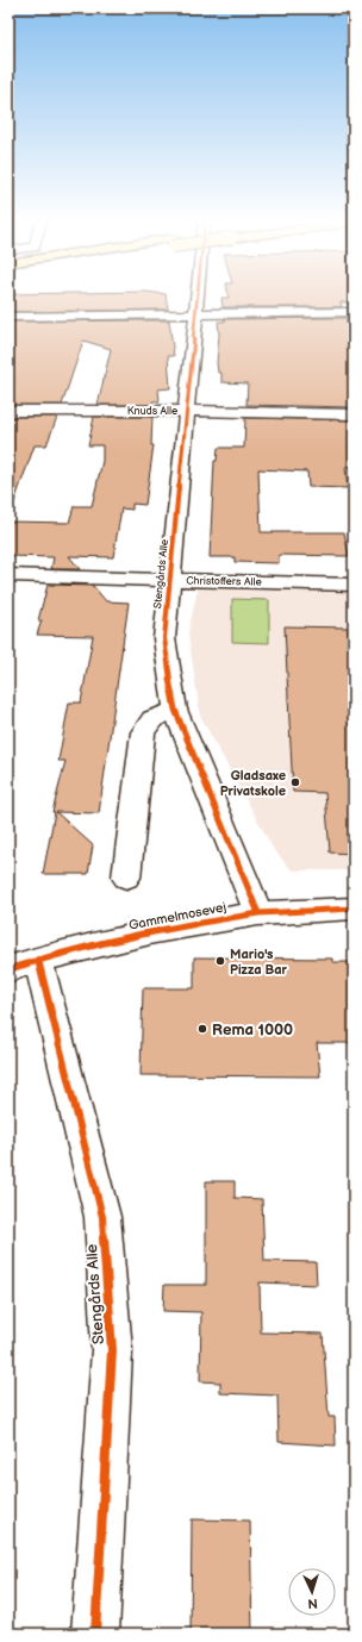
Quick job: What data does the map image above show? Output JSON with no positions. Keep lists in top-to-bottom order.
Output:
{
  "streets": {
    "street": [
      "Knuds Alle",
      "Stengårds Alle",
      "Christoffers Alle",
      "Gammelmosevej"
    ]
  },
  "crossings": [
    ["Knuds Alle", "Stengårds Alle"],
    ["Stengårds Alle", "Christoffers Alle"],
    ["Stengårds Alle", "Gammelmosevej"]
  ],
  "places": ["Gladsaxe Privatskole", "Mario's Pizza Bar", "Rema 1000"],
  "north": "bottom"
}
